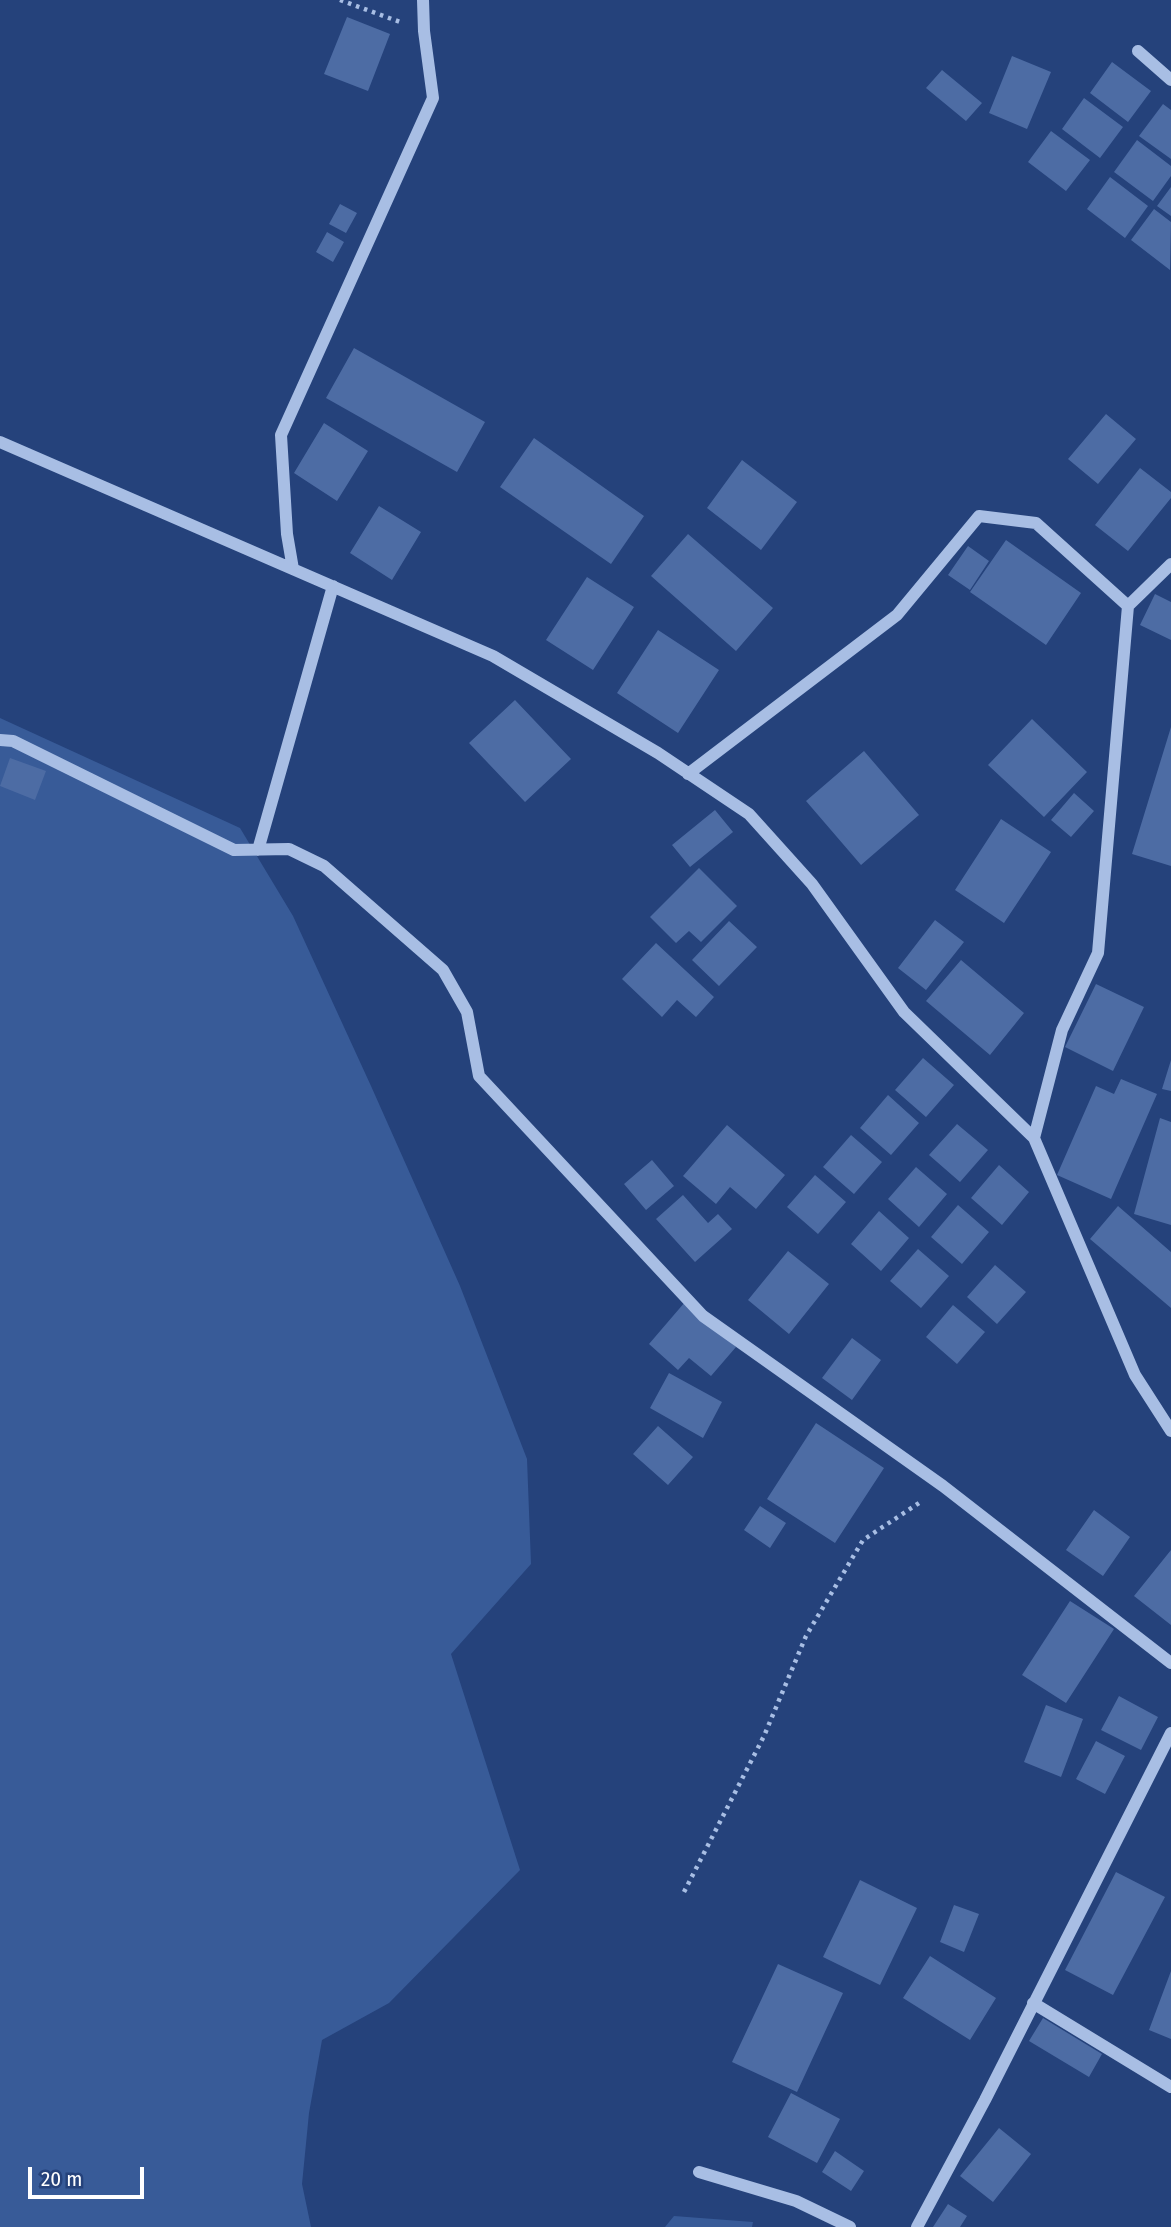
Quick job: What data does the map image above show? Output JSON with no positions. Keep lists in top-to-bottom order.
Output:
{
  "scale_bar": "20 m"
}
